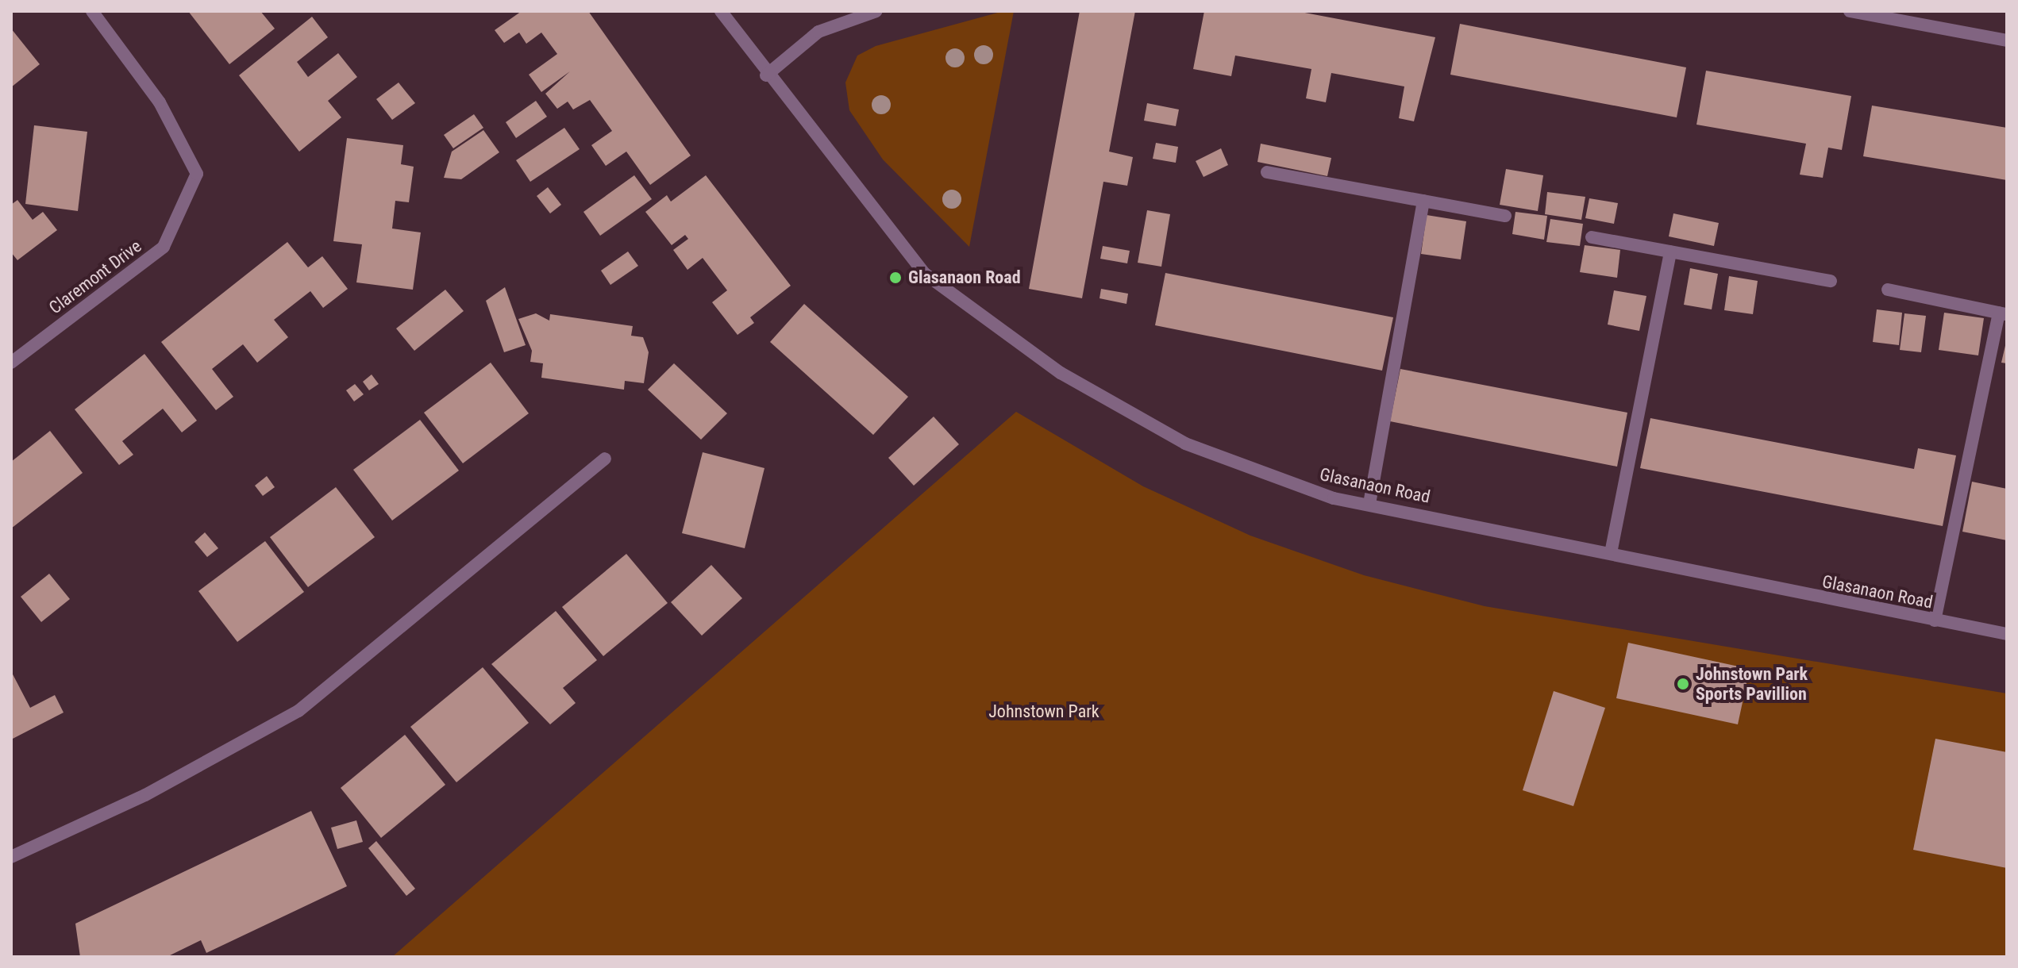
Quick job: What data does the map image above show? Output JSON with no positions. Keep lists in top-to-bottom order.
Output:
{
  "streets": {
    "street": ["Claremont Drive", "Glasanaon Road"]
  },
  "parks": ["Johnstown Park"],
  "places": ["Glasanaon Road", "Johnstown Park Sports Pavillion"]
}
